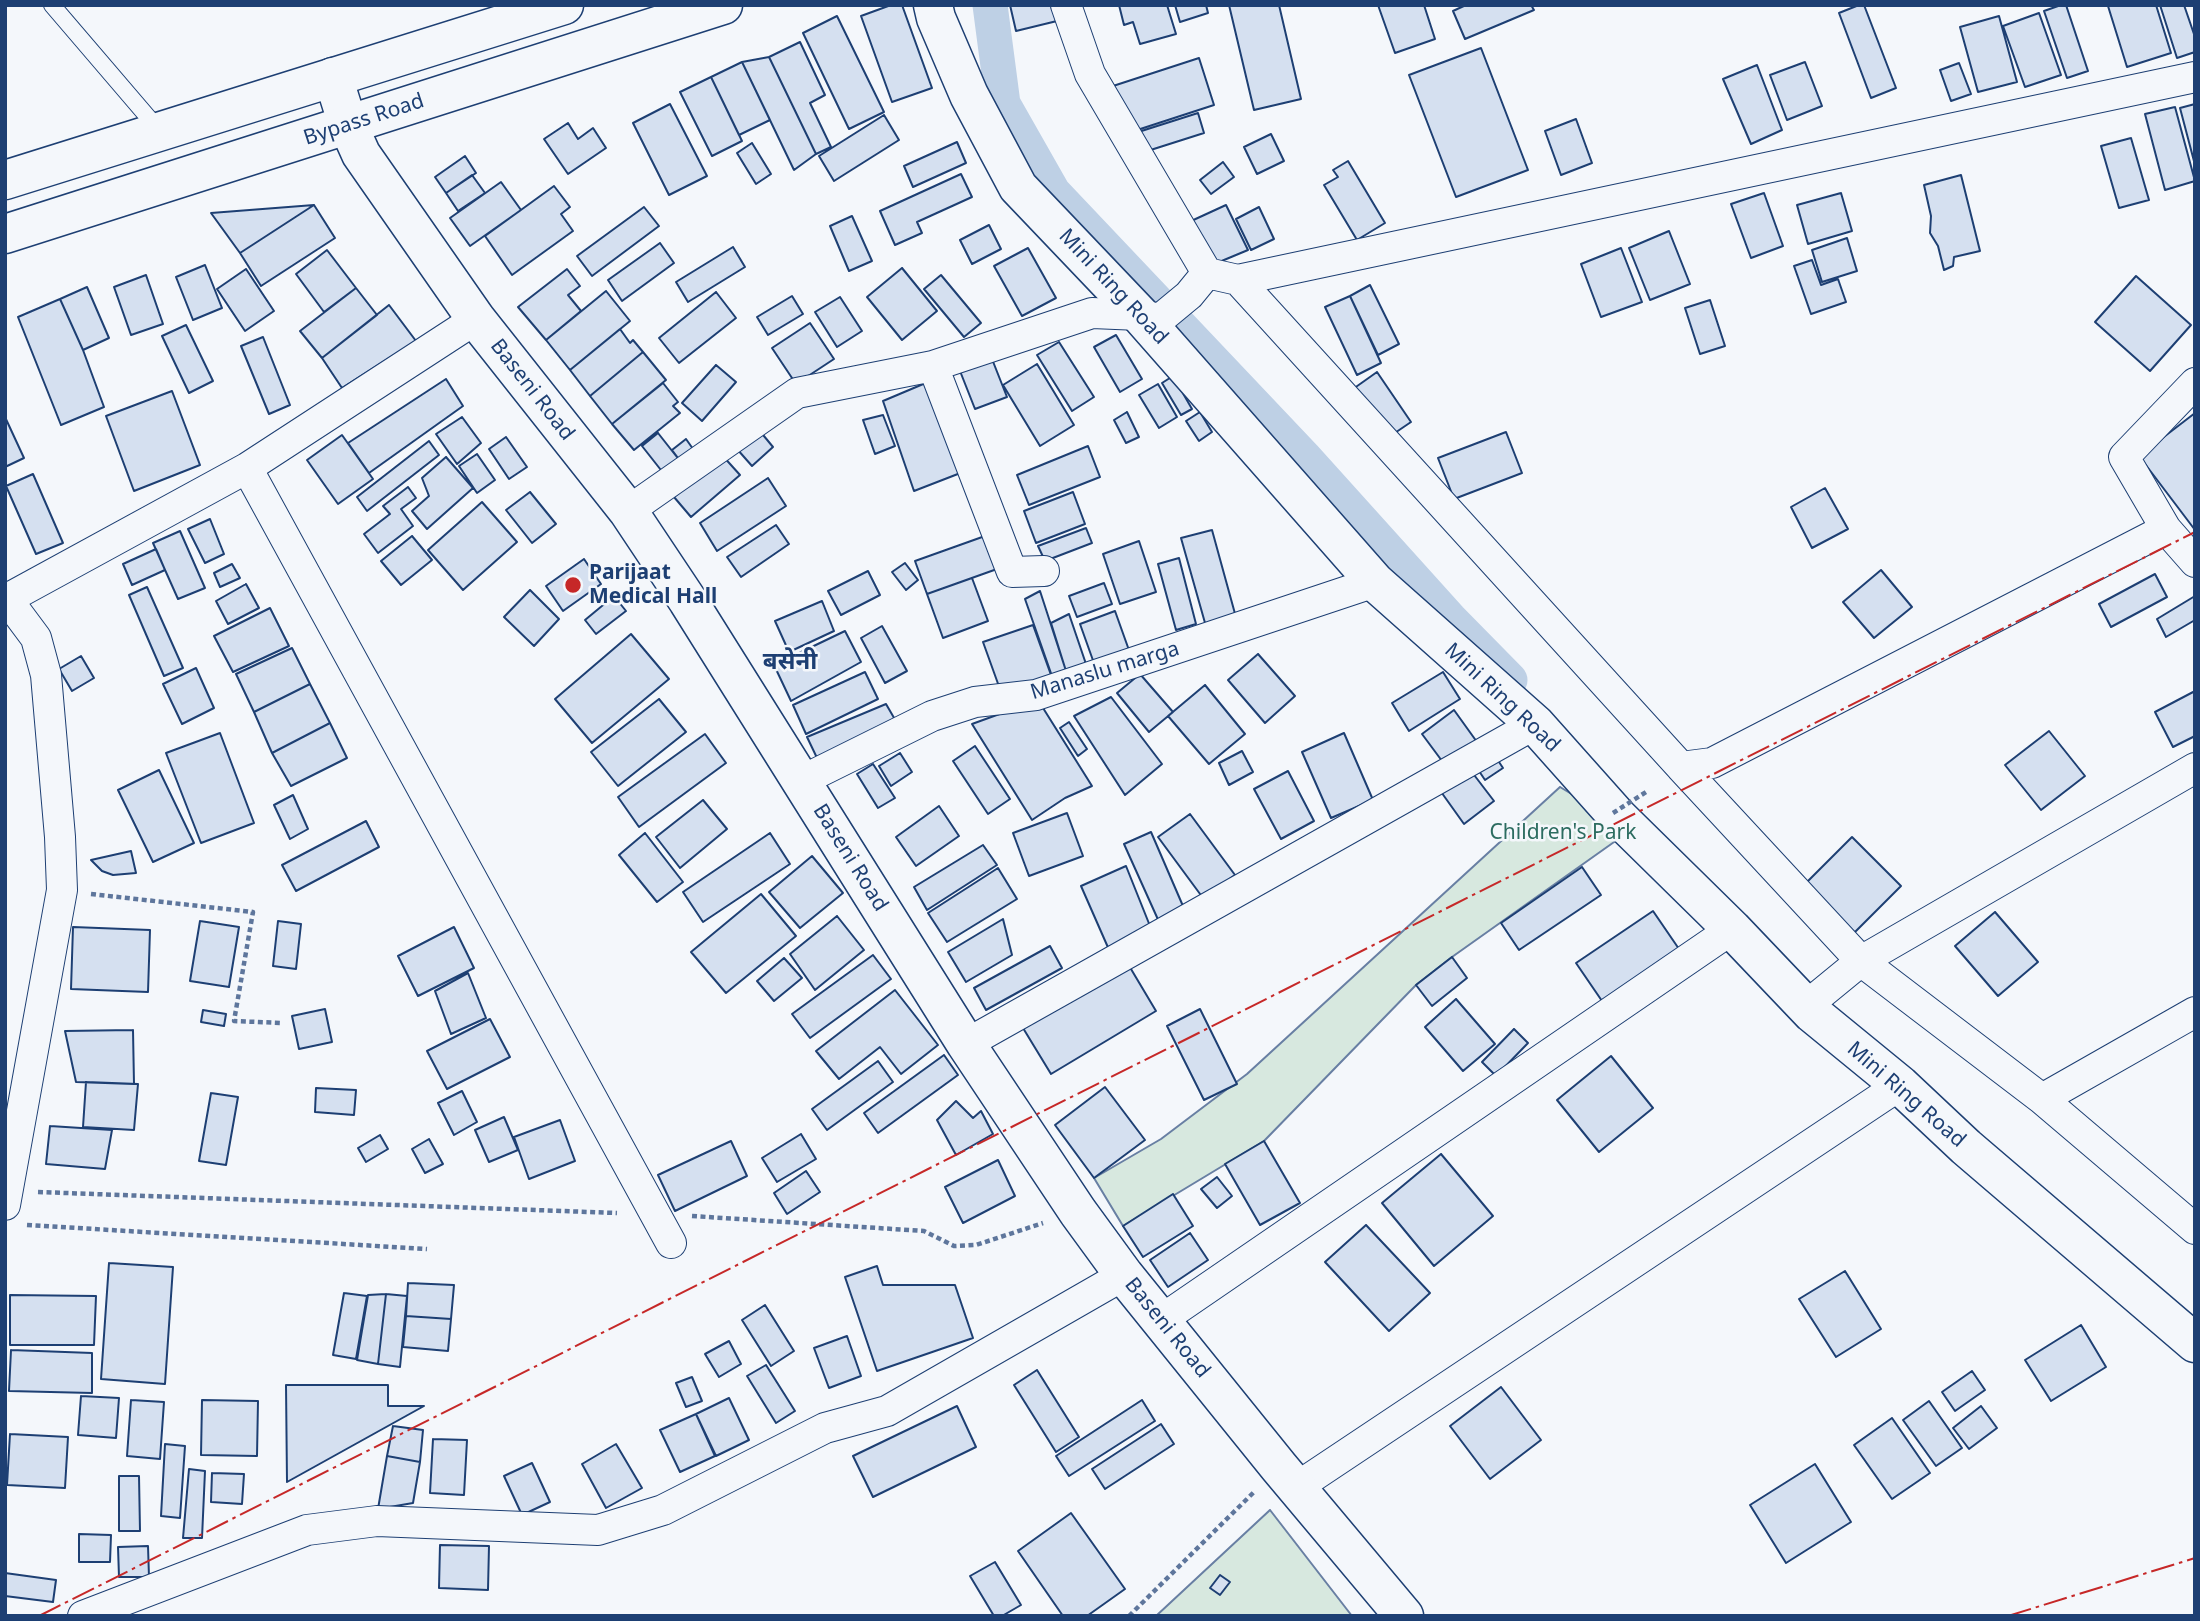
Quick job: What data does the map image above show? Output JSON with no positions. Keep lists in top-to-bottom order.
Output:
{
  "streets": {
    "main road": ["Bypass Road", "Mini Ring Road", "Baseni Road"],
    "street": ["Manaslu marga"]
  },
  "crossings": [
    ["Bypass Road", "Baseni Road"],
    ["Mini Ring Road", "Manaslu marga"],
    ["Baseni Road", "Manaslu marga"]
  ],
  "districts": ["बसेनी"],
  "parks": ["Children's Park"],
  "places": ["Parijaat Medical Hall"]
}
